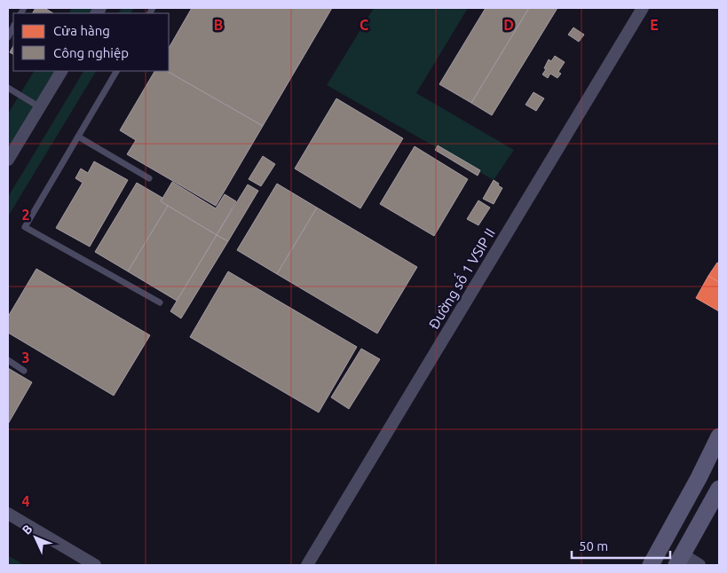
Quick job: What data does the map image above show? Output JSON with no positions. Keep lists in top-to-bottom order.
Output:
{
  "streets": {
    "street": ["Đường số 1 VSIP II"]
  },
  "legend": ["Cửa hàng", "Công nghiệp"],
  "scale_bar": "50 m",
  "north": "top left",
  "grid": {
    "columns": [
      "B",
      "C",
      "D",
      "E"
    ],
    "rows": ["2", "3", "4"]
  }
}
